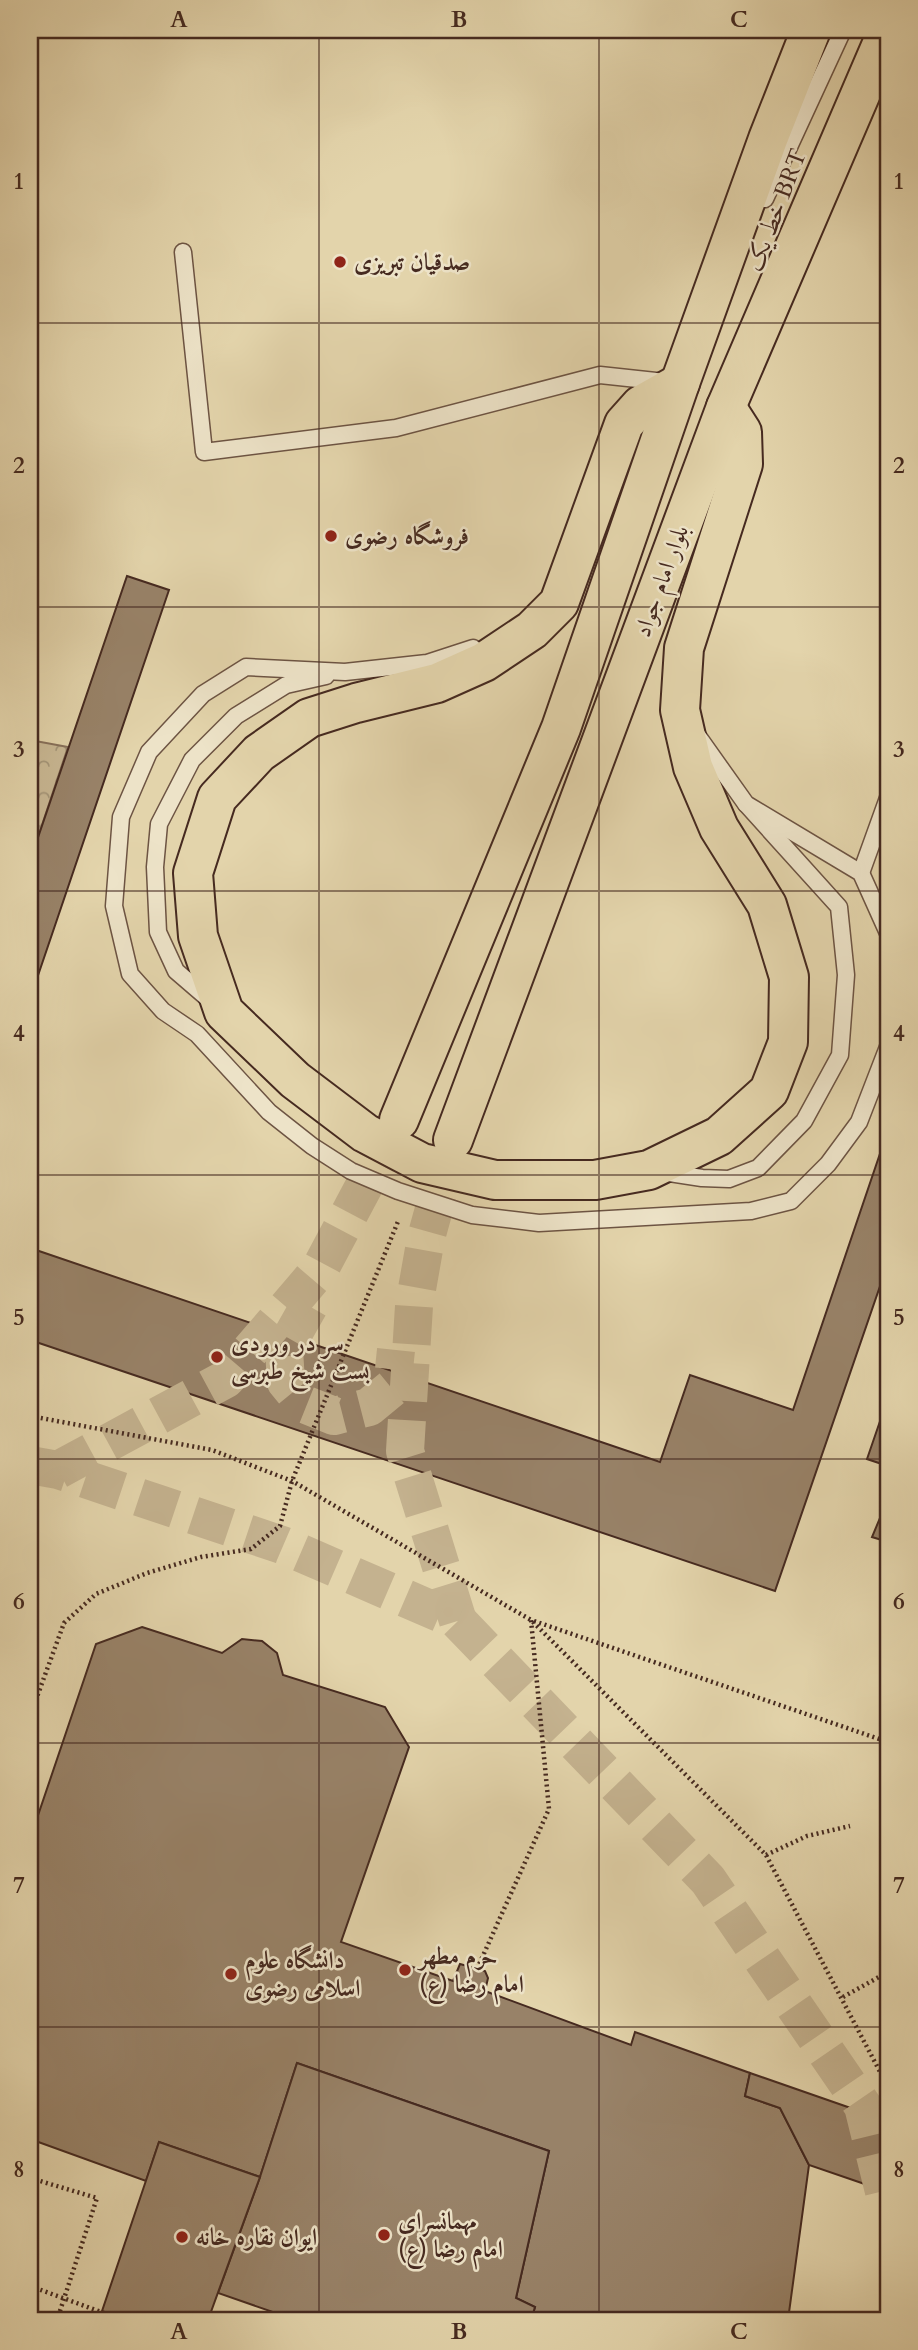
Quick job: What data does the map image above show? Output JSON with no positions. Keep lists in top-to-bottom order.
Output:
{
  "streets": {
    "main road": ["بلوار امام جواد"],
    "lane": ["خط یک BRT"]
  },
  "crossings": [
    ["خط یک BRT", "بلوار امام جواد"]
  ],
  "places": [
    "صدقیان تبریزی",
    "فروشگاه رضوی",
    "سر در ورودی بست شیخ طبرسی",
    "حرم مطهر امام رضا (ع)",
    "دانشگاه علوم اسلامی رضوی",
    "مهمانسرای امام رضا (ع)",
    "ایوان نقاره خانه"
  ],
  "grid": {
    "columns": ["A", "B", "C"],
    "rows": [
      "1",
      "2",
      "3",
      "4",
      "5",
      "6",
      "7",
      "8"
    ]
  }
}
